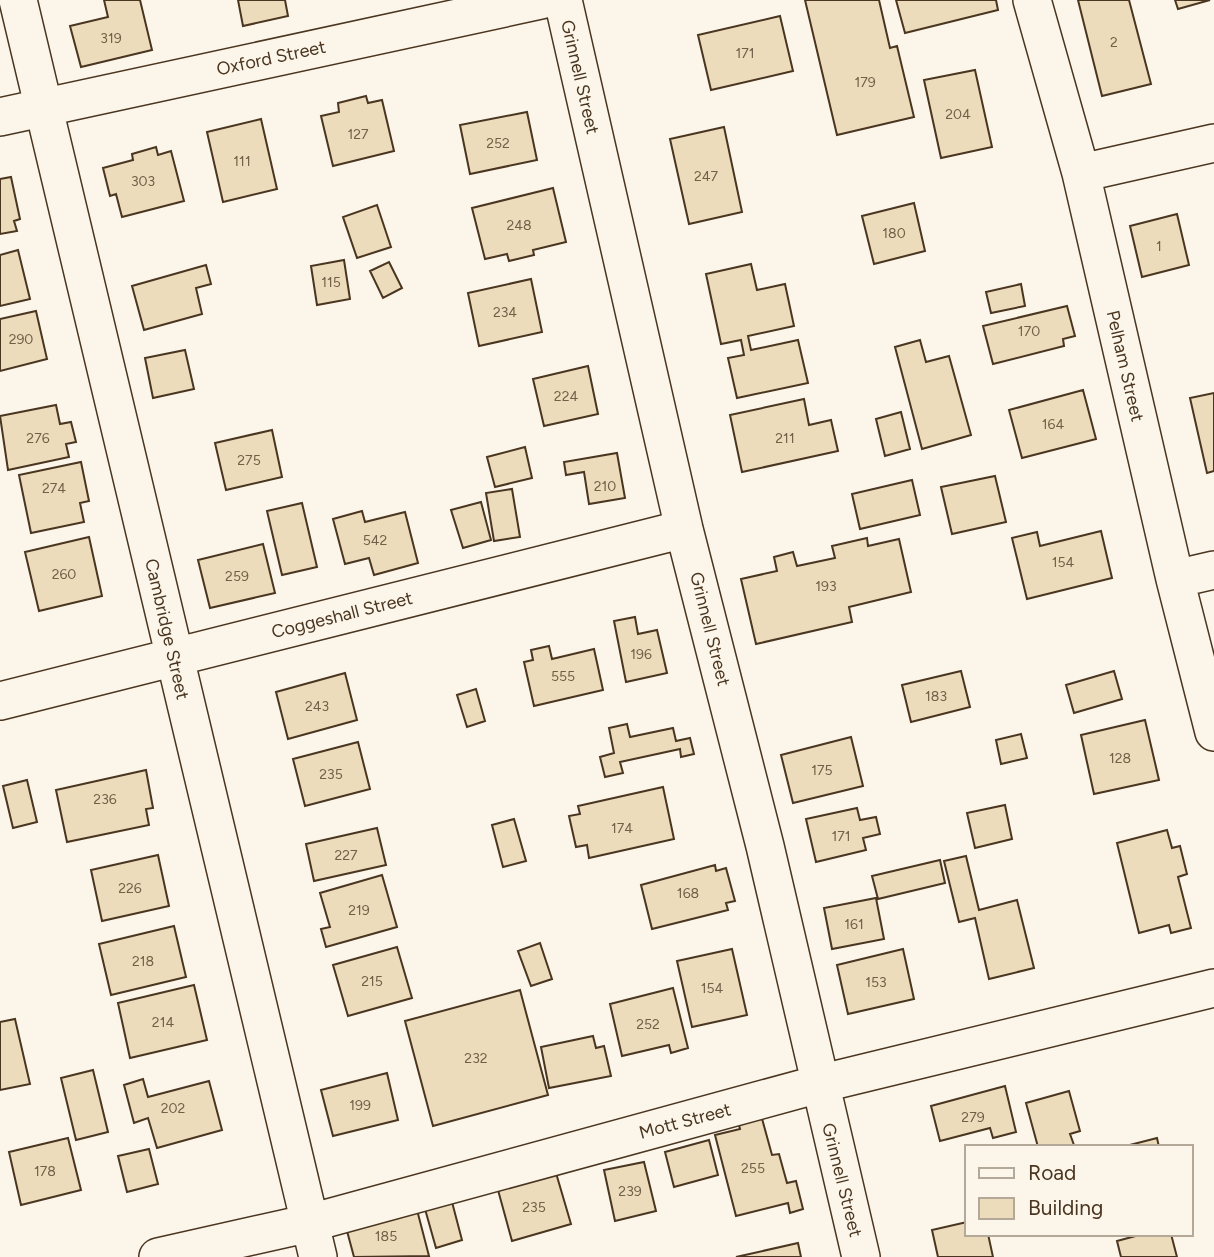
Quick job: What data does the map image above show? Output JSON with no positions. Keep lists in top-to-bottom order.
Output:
{
  "streets": {
    "street": [
      "Oxford Street",
      "Grinnell Street",
      "Pelham Street",
      "Coggeshall Street",
      "Cambridge Street",
      "Mott Street"
    ]
  },
  "crossings": [
    ["Oxford Street", "Cambridge Street"],
    ["Grinnell Street", "Coggeshall Street"],
    ["Grinnell Street", "Mott Street"],
    ["Coggeshall Street", "Cambridge Street"],
    ["Cambridge Street", "Mott Street"]
  ],
  "house_numbers": [
    "319",
    "2",
    "171",
    "179",
    "204",
    "127",
    "252",
    "111",
    "247",
    "303",
    "248",
    "180",
    "1",
    "115",
    "234",
    "170",
    "290",
    "224",
    "164",
    "276",
    "211",
    "275",
    "210",
    "274",
    "542",
    "154",
    "260",
    "259",
    "193",
    "196",
    "555",
    "183",
    "243",
    "128",
    "175",
    "235",
    "236",
    "174",
    "171",
    "227",
    "226",
    "168",
    "219",
    "161",
    "218",
    "215",
    "153",
    "154",
    "214",
    "252",
    "232",
    "199",
    "202",
    "279",
    "255",
    "178",
    "239",
    "235",
    "185"
  ],
  "legend": ["Road", "Building"]
}
